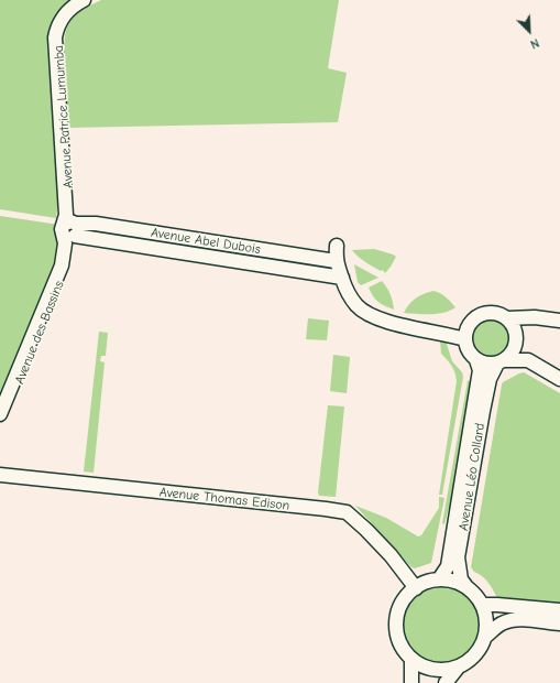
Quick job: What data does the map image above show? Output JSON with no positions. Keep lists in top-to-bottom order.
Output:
{
  "streets": {
    "street": [
      "Avenue Patrice Lumumba",
      "Avenue Abel Dubois",
      "Avenue des Bassins",
      "Avenue Léo Collard",
      "Avenue Thomas Edison"
    ]
  },
  "crossings": [
    ["Avenue Patrice Lumumba", "Avenue Abel Dubois"],
    ["Avenue Patrice Lumumba", "Avenue des Bassins"],
    ["Avenue Abel Dubois", "Avenue des Bassins"],
    ["Avenue Léo Collard", "Avenue Thomas Edison"]
  ],
  "north": "bottom right"
}
